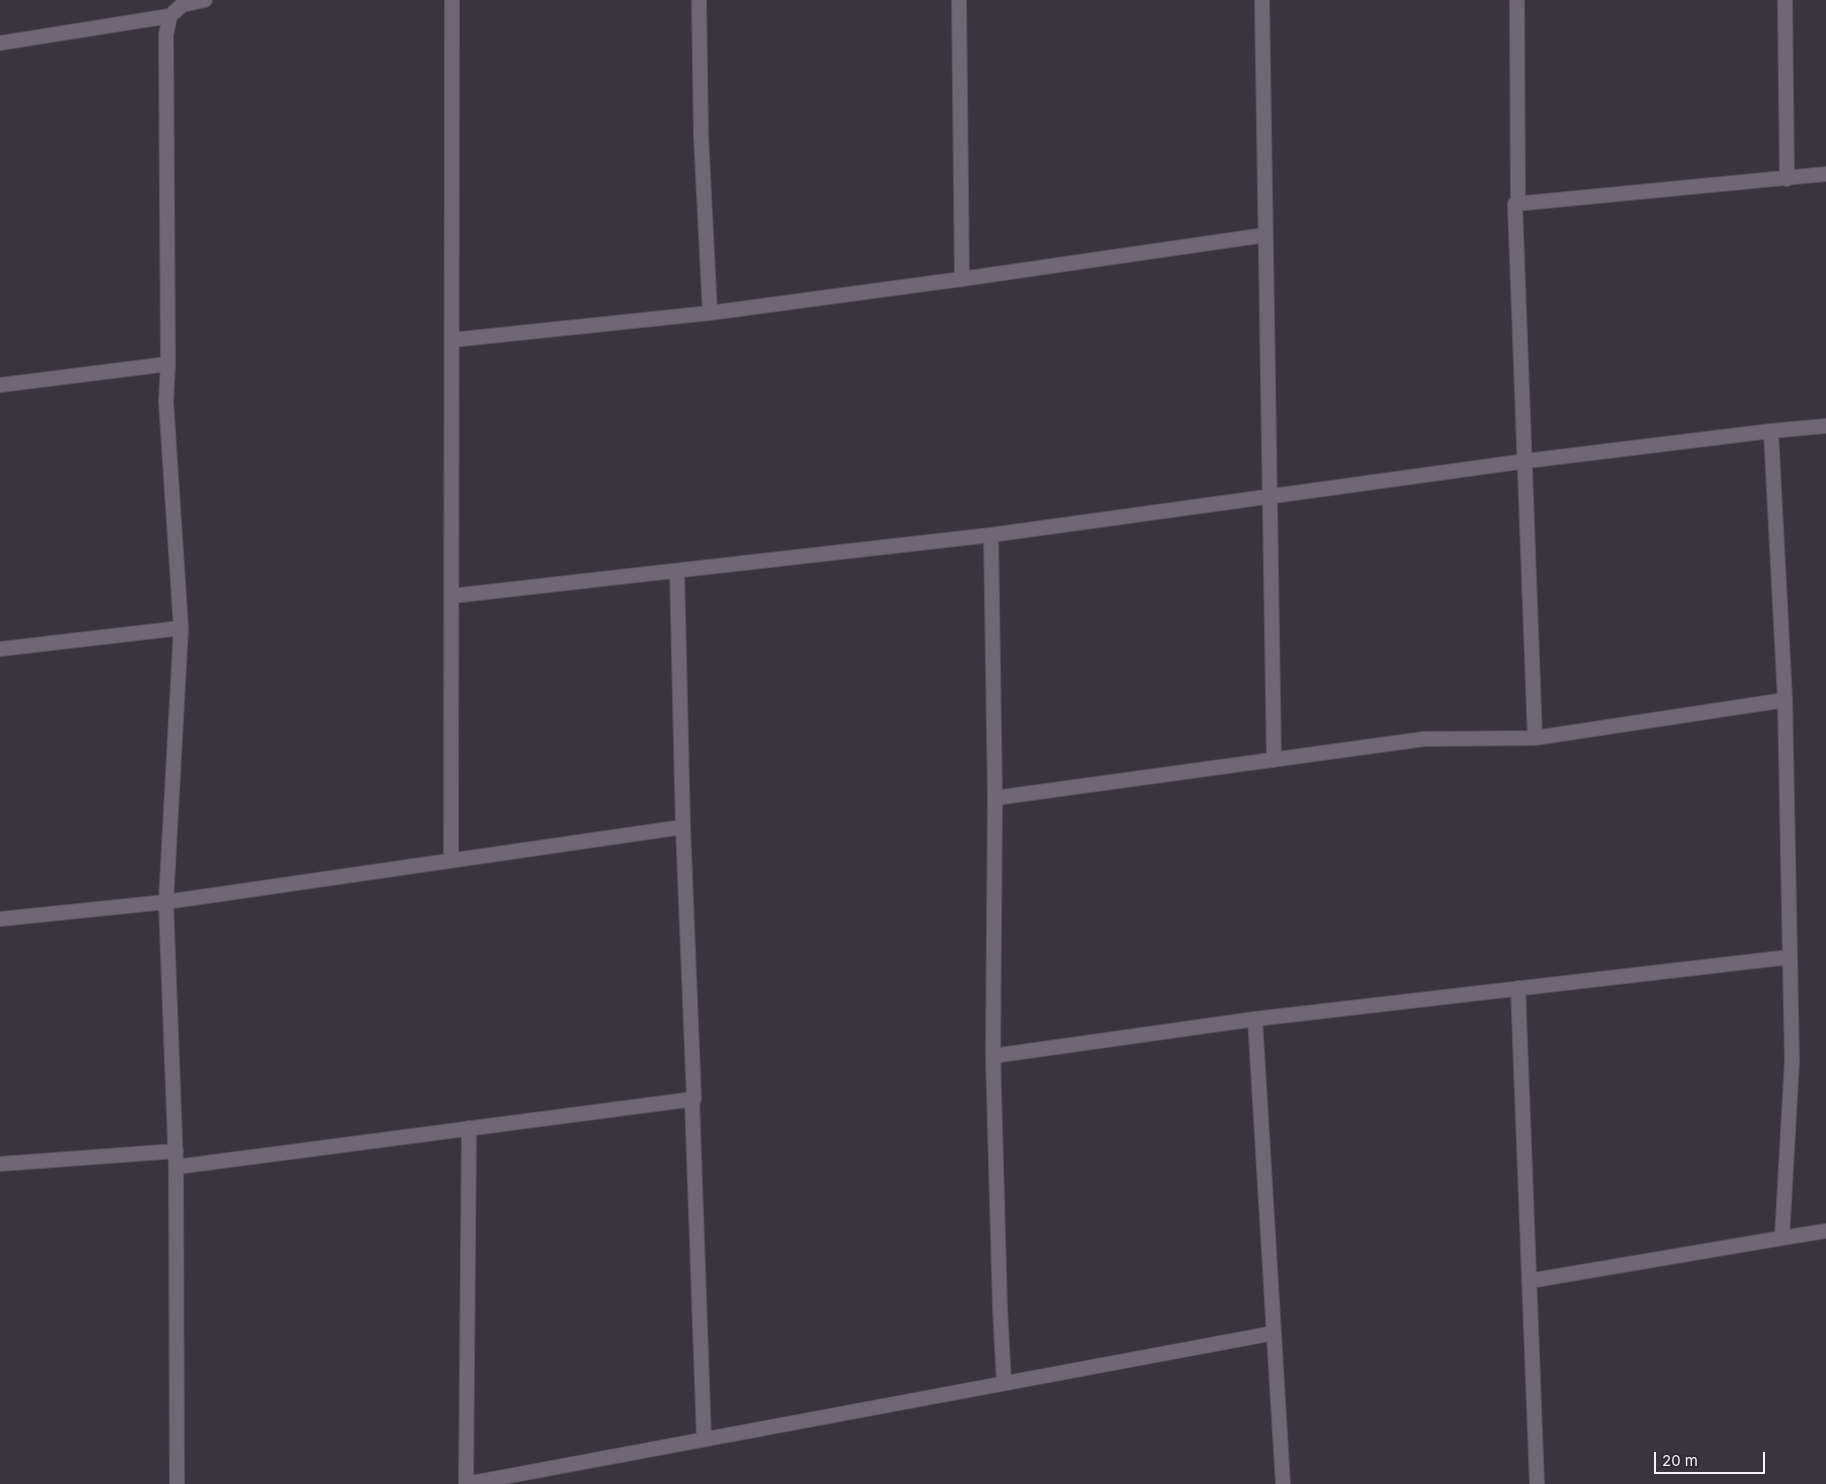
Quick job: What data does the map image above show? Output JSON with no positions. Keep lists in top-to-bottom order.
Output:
{
  "scale_bar": "20 m"
}
